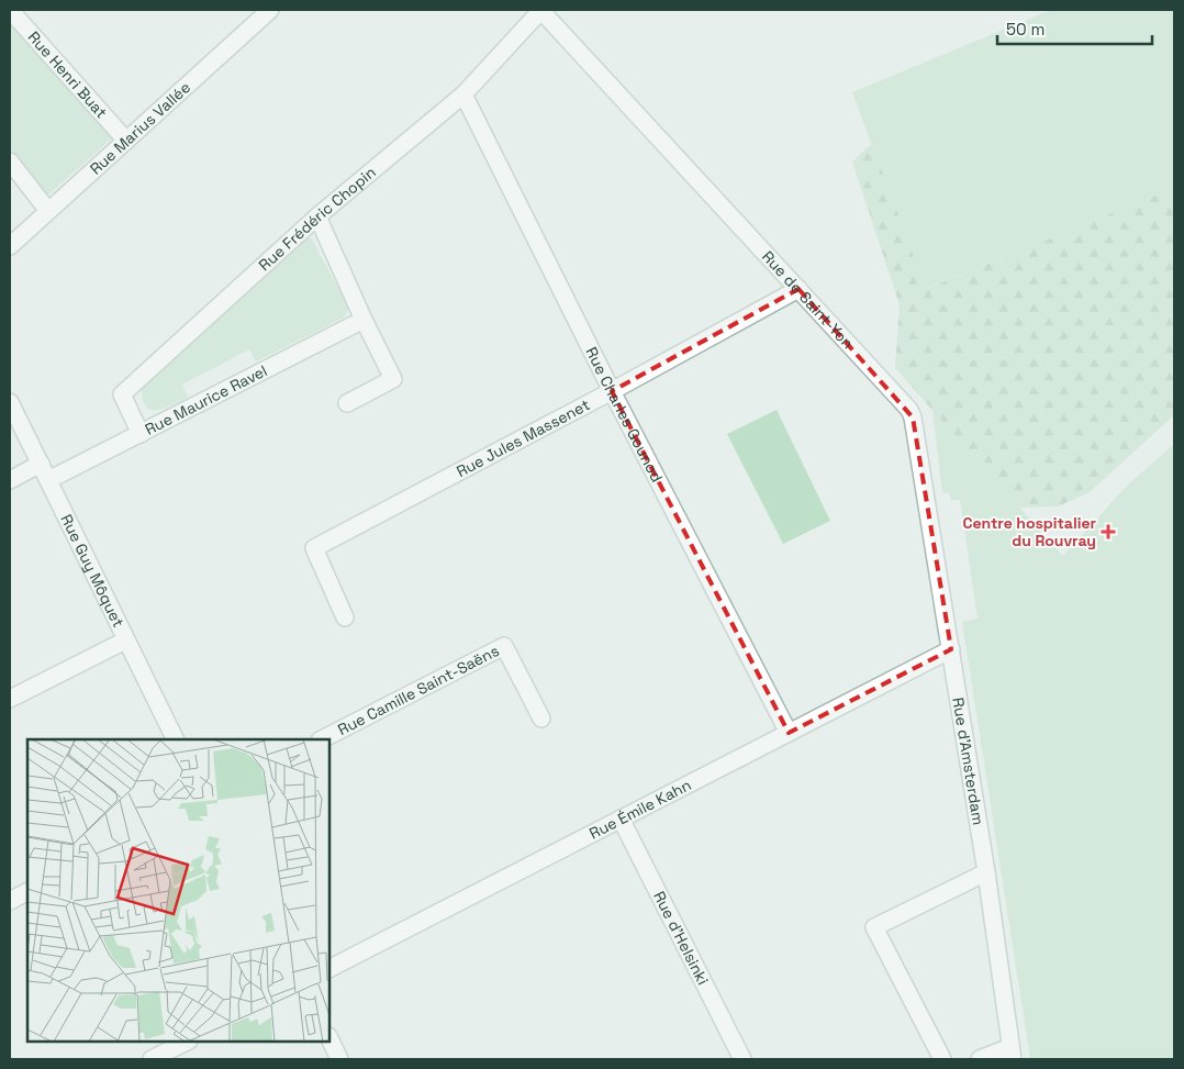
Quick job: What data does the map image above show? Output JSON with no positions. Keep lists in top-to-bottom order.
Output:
{
  "streets": {
    "street": [
      "Rue Henri Buat",
      "Rue Marius Vallée",
      "Rue Frédéric Chopin",
      "Rue de Saint-Yon",
      "Rue Maurice Ravel",
      "Rue Charles Gounod",
      "Rue Jules Massenet",
      "Rue Guy Môquet",
      "Rue Camille Saint-Saëns",
      "Rue d'Amsterdam",
      "Rue Émile Kahn",
      "Rue d'Helsinki"
    ]
  },
  "crossings": [
    ["Rue Henri Buat", "Rue Marius Vallée"],
    ["Rue Frédéric Chopin", "Rue de Saint-Yon"],
    ["Rue Frédéric Chopin", "Rue Maurice Ravel"],
    ["Rue Frédéric Chopin", "Rue Charles Gounod"],
    ["Rue de Saint-Yon", "Rue Jules Massenet"],
    ["Rue de Saint-Yon", "Rue d'Amsterdam"],
    ["Rue de Saint-Yon", "Rue Émile Kahn"],
    ["Rue Maurice Ravel", "Rue Guy Môquet"],
    ["Rue Charles Gounod", "Rue Jules Massenet"],
    ["Rue Charles Gounod", "Rue Émile Kahn"],
    ["Rue d'Amsterdam", "Rue Émile Kahn"],
    ["Rue Émile Kahn", "Rue d'Helsinki"]
  ],
  "places": {
    "health": ["Centre hospitalier du Rouvray"]
  },
  "scale_bar": "50 m"
}
